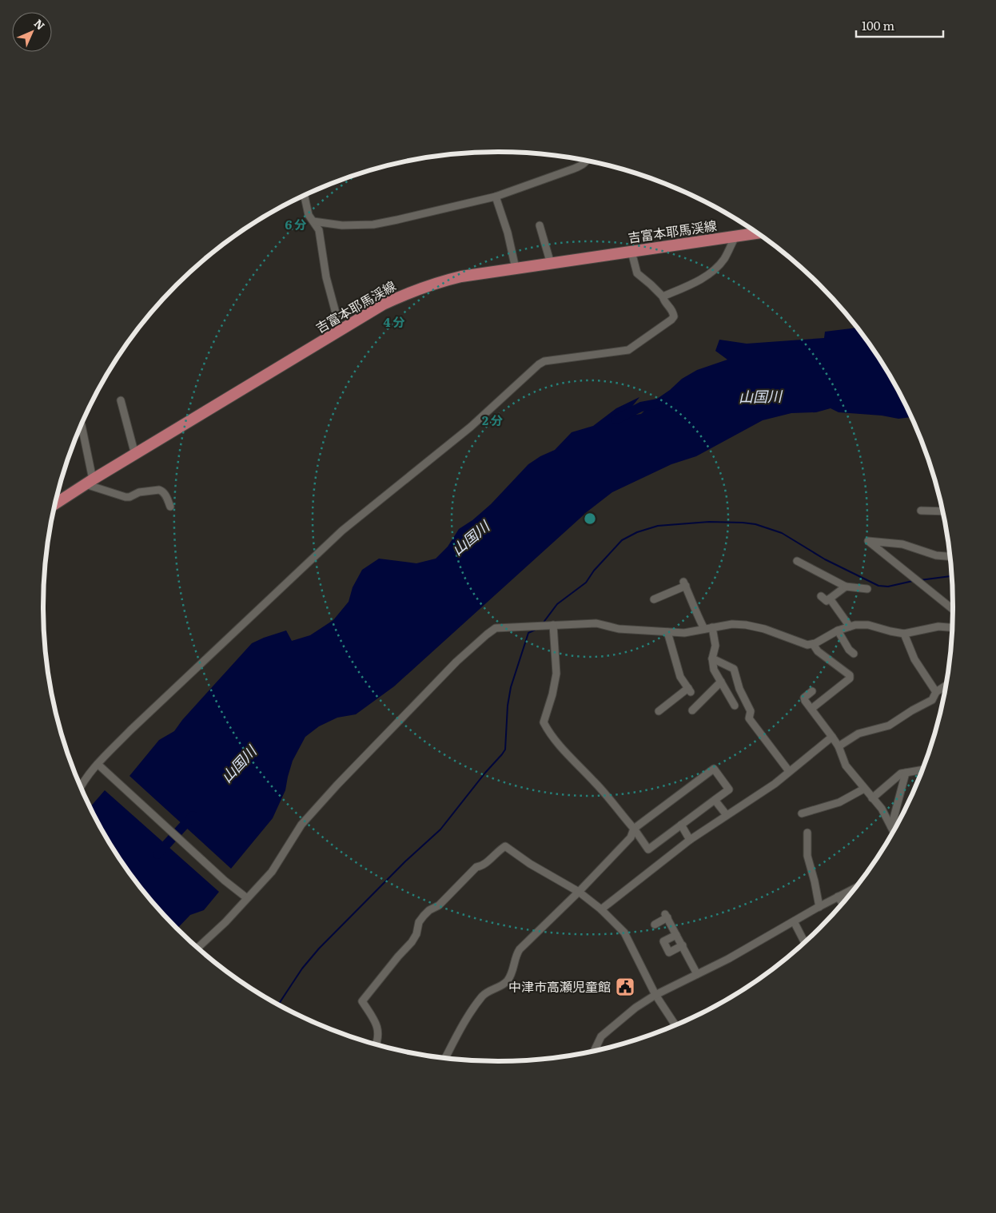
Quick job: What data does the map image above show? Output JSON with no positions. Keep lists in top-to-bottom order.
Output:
{
  "streets": {
    "main road": ["吉富本耶馬渓線"]
  },
  "water": ["山国川"],
  "places": {
    "public building": ["中津市高瀬児童館"]
  },
  "scale_bar": "100 m",
  "north": "top right",
  "rings": ["6 分", "4 分", "2 分"]
}
